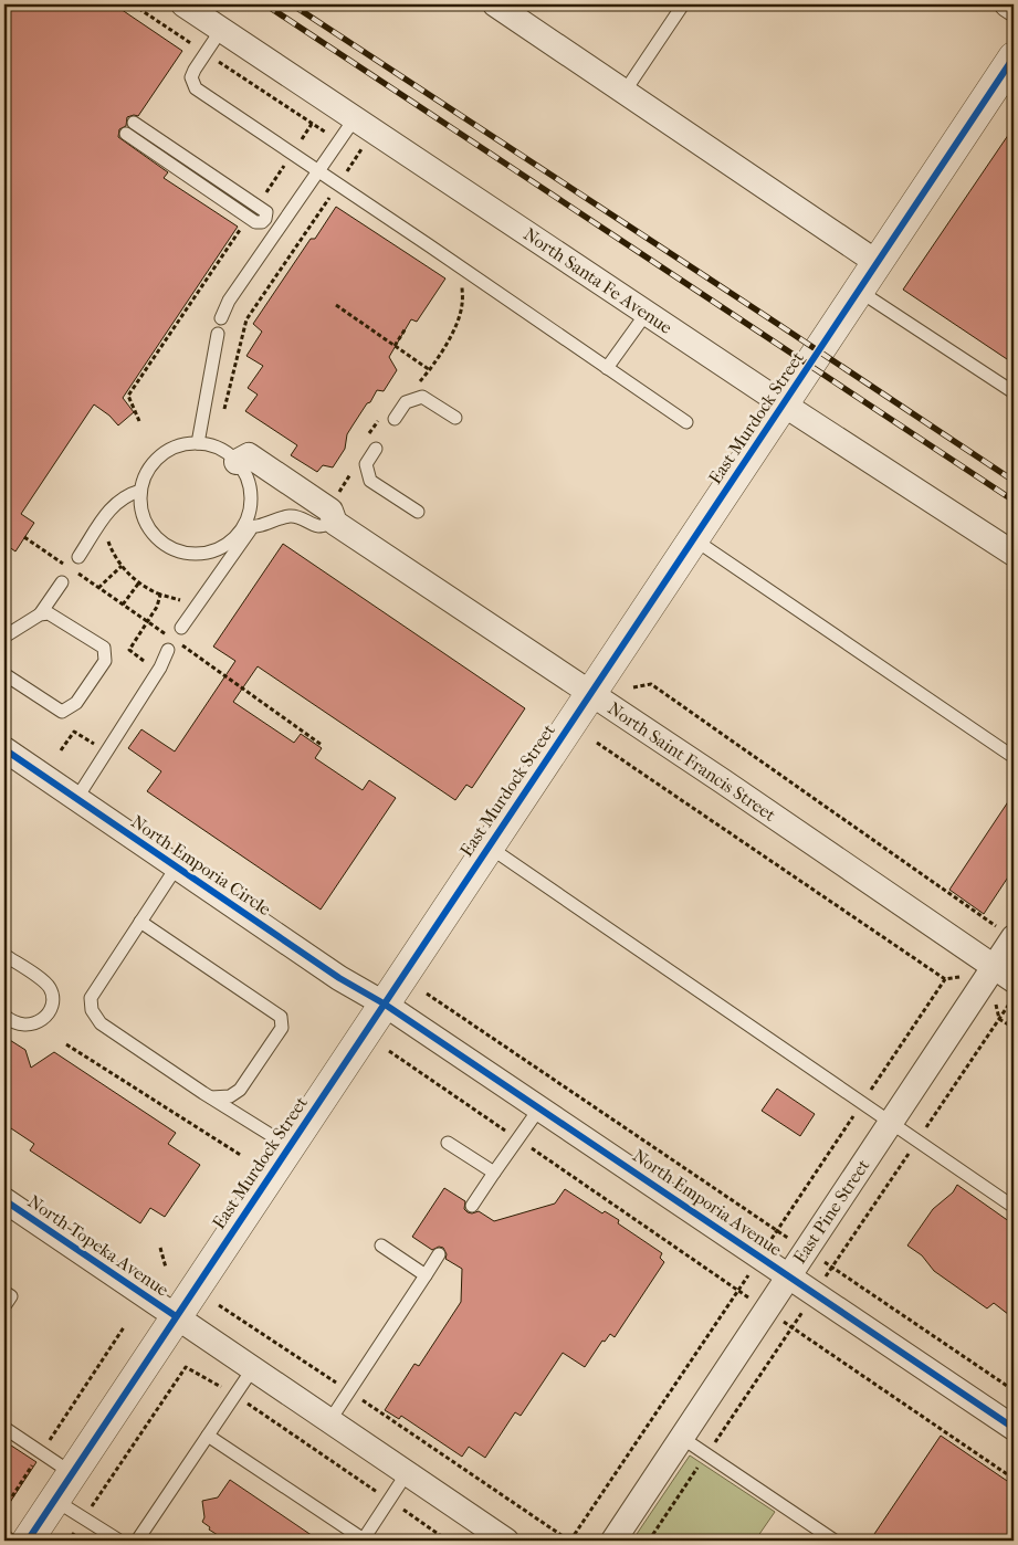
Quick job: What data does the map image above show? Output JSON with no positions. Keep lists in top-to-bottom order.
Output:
{
  "streets": {
    "street": [
      "North Santa Fe Avenue",
      "East Murdock Street",
      "North Saint Francis Street",
      "North Emporia Circle",
      "North Emporia Avenue",
      "East Pine Street",
      "North Topeka Avenue"
    ]
  },
  "crossings": [
    ["North Santa Fe Avenue", "East Murdock Street"],
    ["East Murdock Street", "North Saint Francis Street"],
    ["East Murdock Street", "North Emporia Circle"],
    ["East Murdock Street", "North Emporia Avenue"],
    ["East Murdock Street", "North Topeka Avenue"],
    ["North Saint Francis Street", "East Pine Street"],
    ["North Emporia Circle", "North Emporia Avenue"],
    ["North Emporia Avenue", "East Pine Street"]
  ]
}
